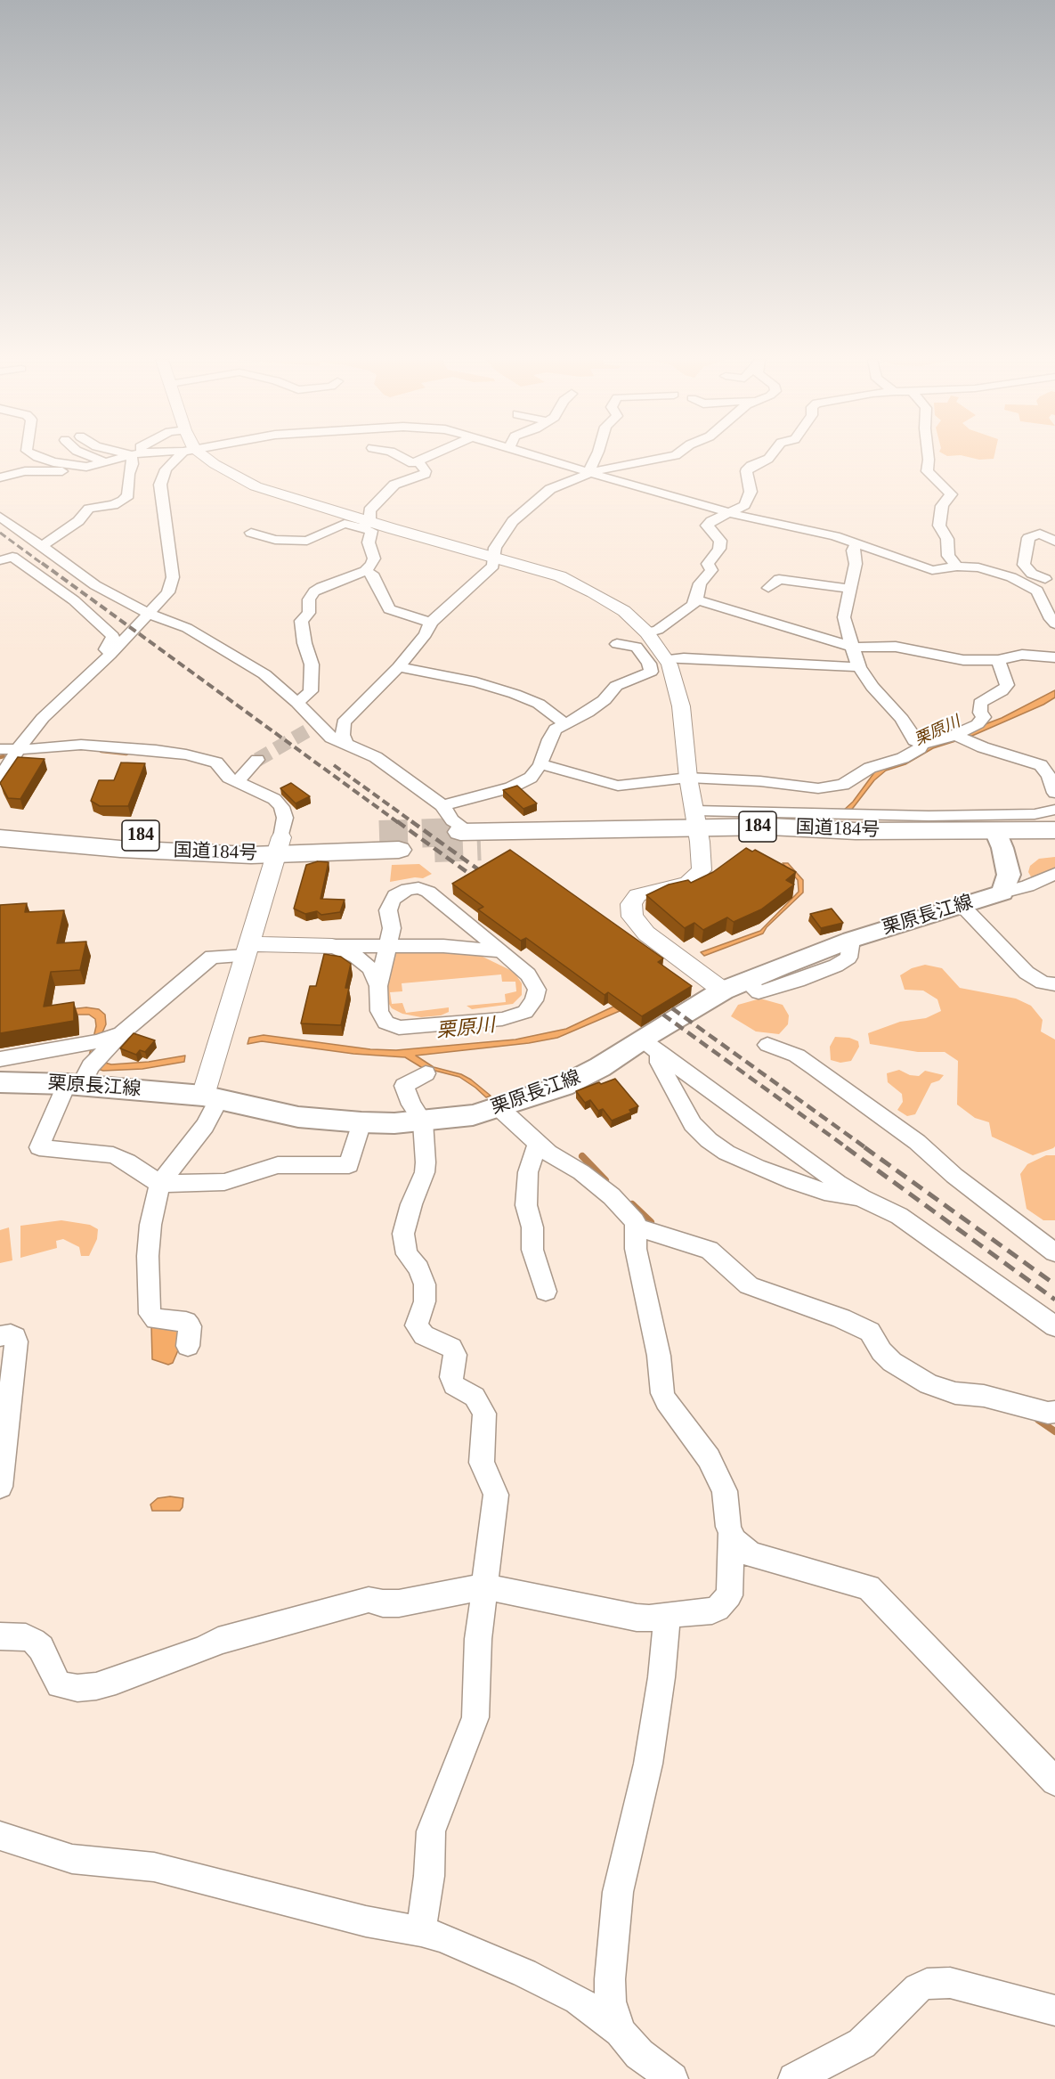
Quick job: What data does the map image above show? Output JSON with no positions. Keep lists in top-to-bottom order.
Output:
{
  "streets": {
    "highway": ["184", "国道184号"],
    "main road": ["栗原長江線"]
  },
  "water": ["栗原川"]
}
